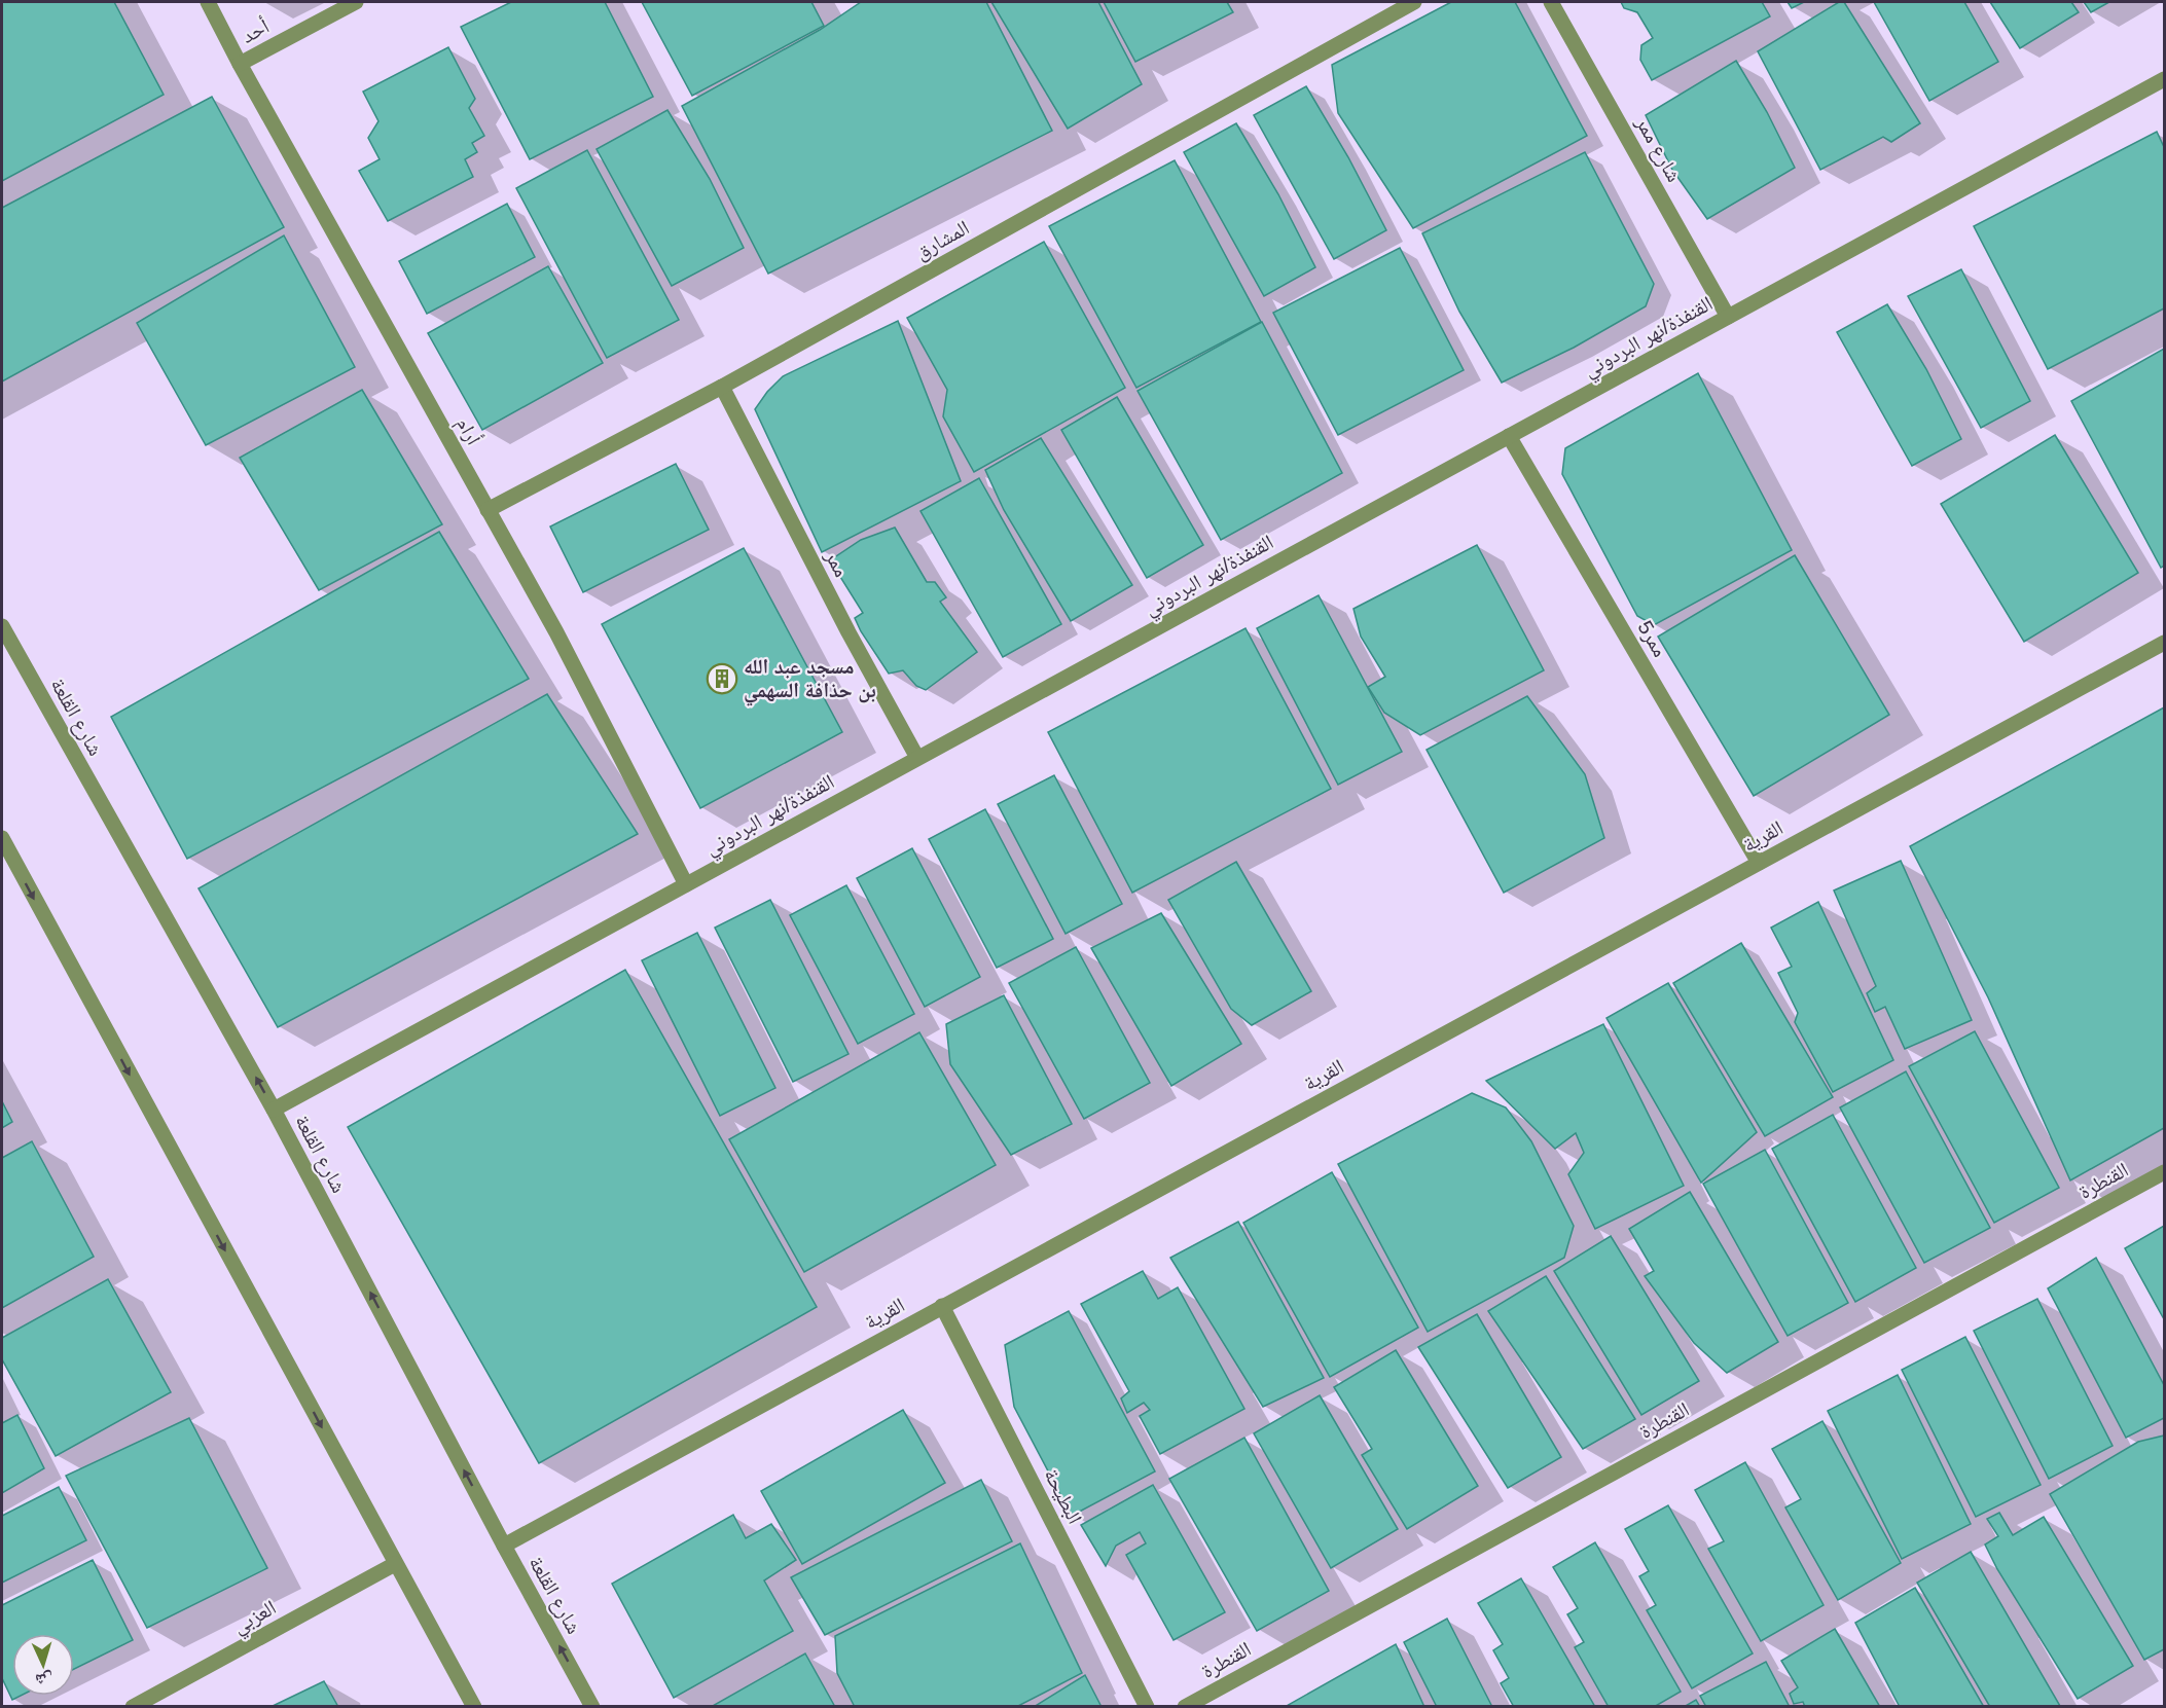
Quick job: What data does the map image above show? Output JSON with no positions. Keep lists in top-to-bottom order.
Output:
{
  "streets": {
    "street": [
      "أحد",
      "شارع ممر",
      "المشارق",
      "القنفذة/نهر البردوني",
      "أرام",
      "ممر",
      "ممر5",
      "شارع القلعة",
      "القرية",
      "القنطرة",
      "البطيحة",
      "العزبي"
    ]
  },
  "crossings": [
    ["أحد", "أرام"],
    ["شارع ممر", "القنفذة/نهر البردوني"],
    ["المشارق", "أرام"],
    ["المشارق", "ممر"],
    ["القنفذة/نهر البردوني", "أرام"],
    ["القنفذة/نهر البردوني", "ممر"],
    ["القنفذة/نهر البردوني", "ممر5"],
    ["القنفذة/نهر البردوني", "شارع القلعة"],
    ["ممر5", "القرية"],
    ["شارع القلعة", "القرية"],
    ["القرية", "البطيحة"]
  ],
  "places": {
    "building": ["مسجد عبد الله بن حذافة السهمي"]
  },
  "north": "bottom"
}
